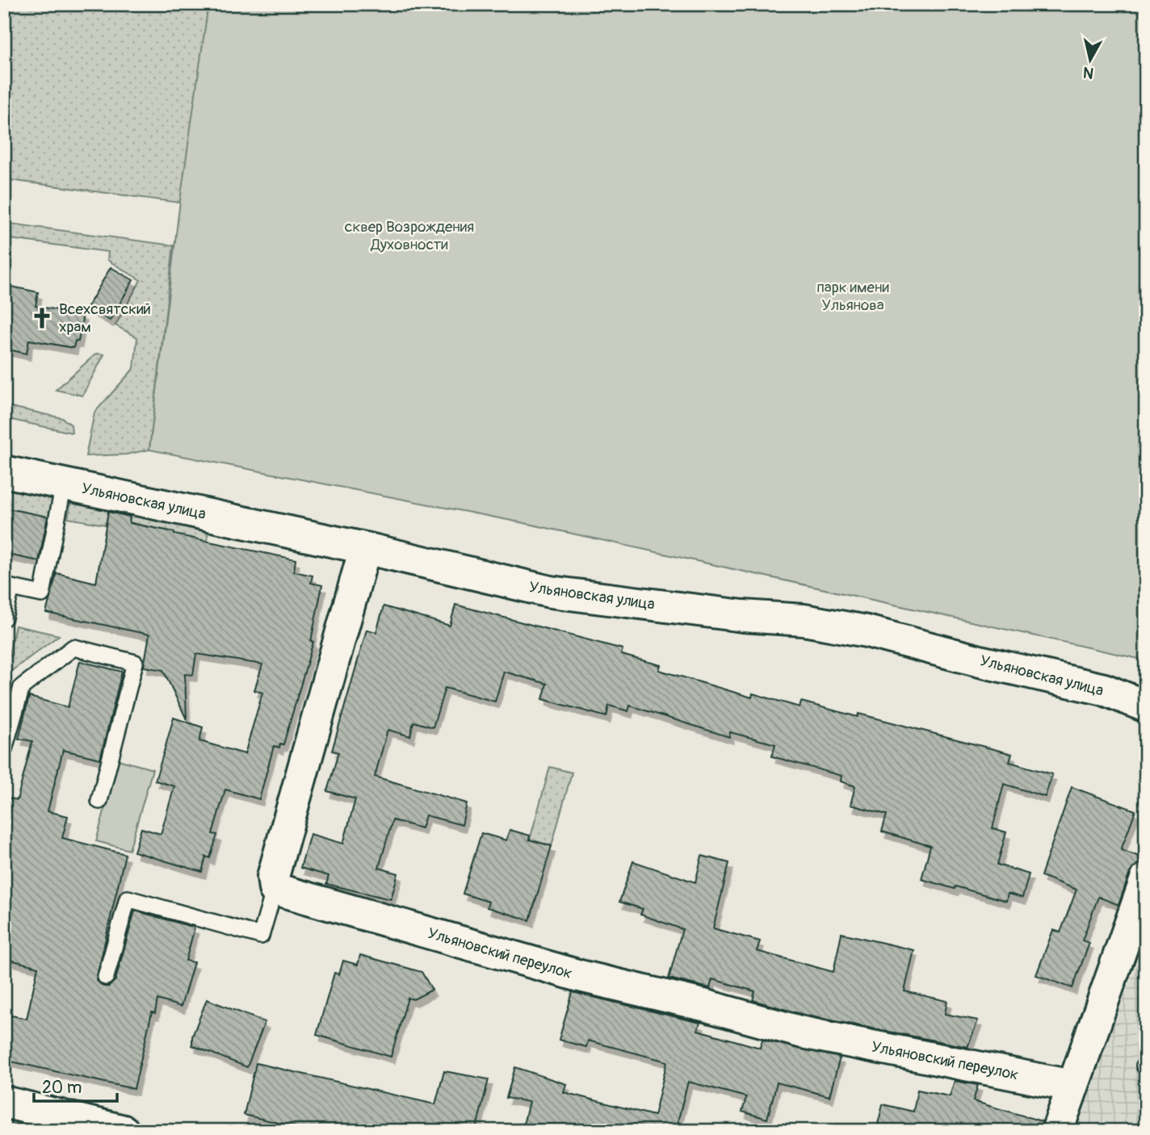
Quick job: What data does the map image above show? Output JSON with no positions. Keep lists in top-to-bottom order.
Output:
{
  "streets": {
    "street": ["Ульяновская улица", "Ульяновский переулок"]
  },
  "parks": ["сквер Возрождения Духовности", "парк имени Ульянова"],
  "places": {
    "church": ["Всехсвятский храм"]
  },
  "scale_bar": "20 m",
  "north": "bottom"
}
